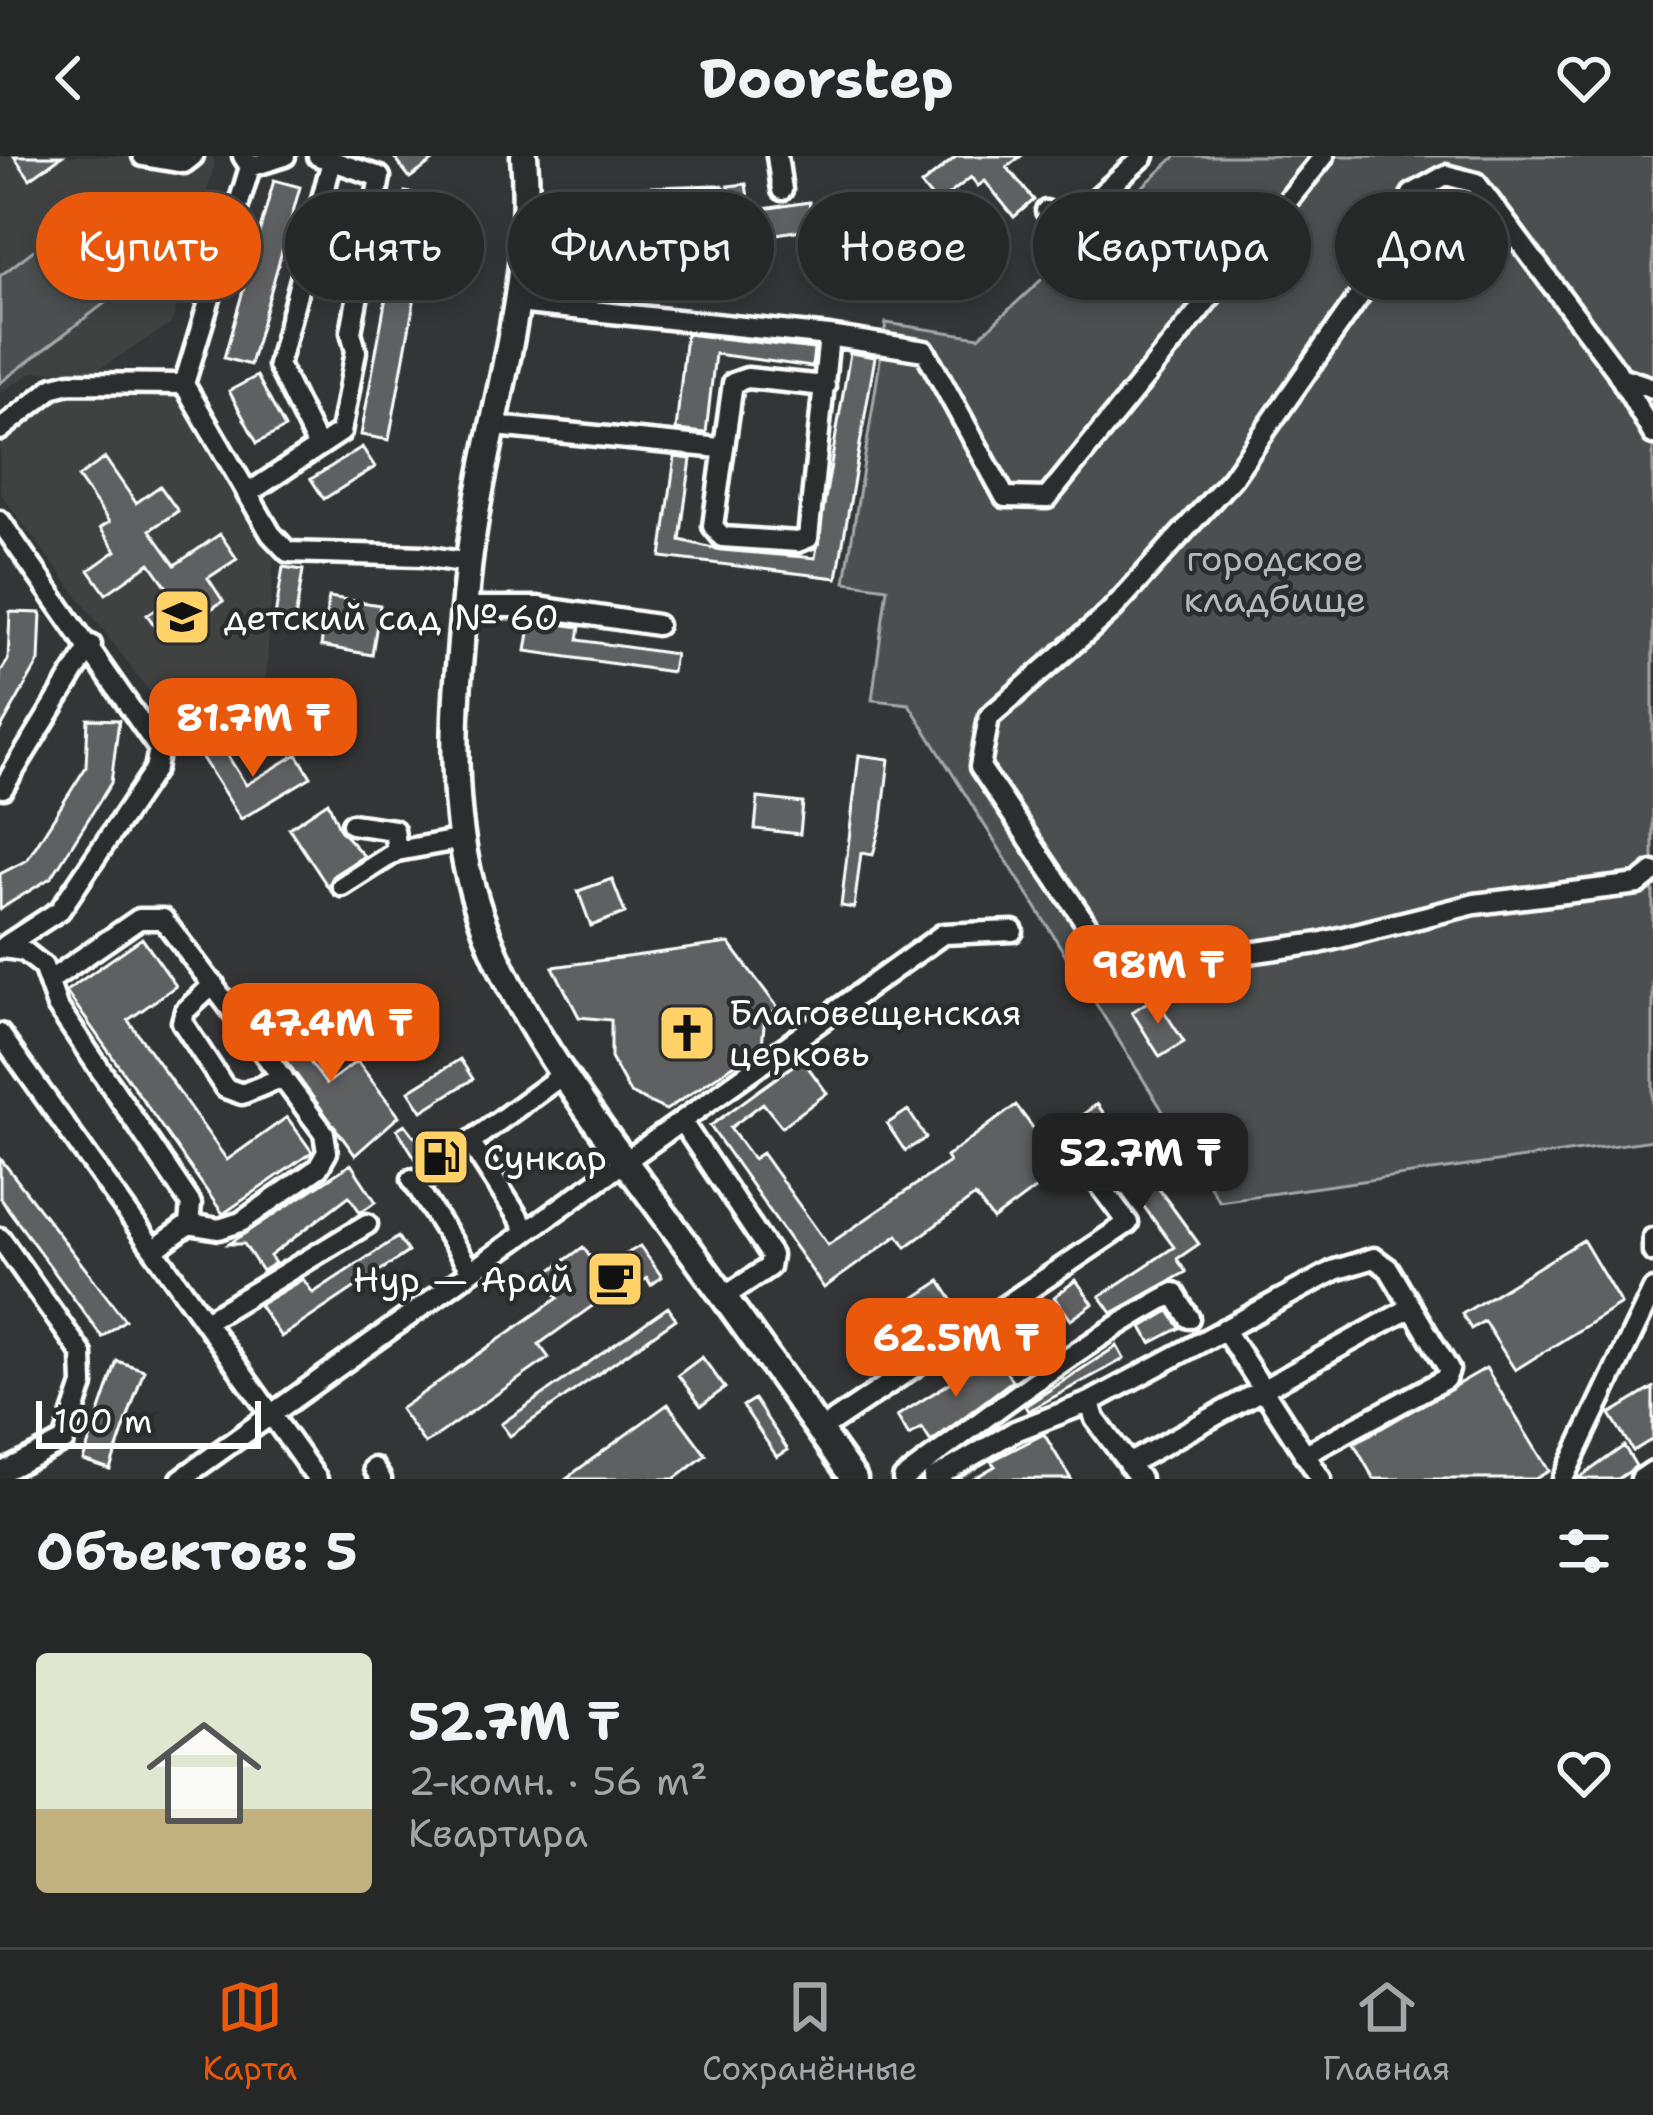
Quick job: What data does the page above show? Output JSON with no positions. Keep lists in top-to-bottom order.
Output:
{
  "parks": ["городское кладбище"],
  "places": {
    "school or university": ["детский сад № 60"],
    "church": ["Благовещенская церковь"],
    "fuel station": ["Сункар"],
    "cafe": ["Нур — Арай"]
  },
  "scale_bar": "100 m",
  "page": {
    "header": "Doorstep",
    "chip": [
      "Купить",
      "Снять",
      "Фильтры",
      "Новое",
      "Квартира",
      "Дом"
    ],
    "price": [
      "81.7M ₸",
      "98M ₸",
      "47.4M ₸",
      "52.7M ₸",
      "62.5M ₸"
    ],
    "scale": "100 m",
    "heading": "Объектов: 5",
    "list": [
      {
        "name": "52.7M ₸",
        "note": "2-комн. · 56 m² · Квартира"
      }
    ],
    "tabs": ["Карта", "Сохранённые", "Главная"]
  }
}
